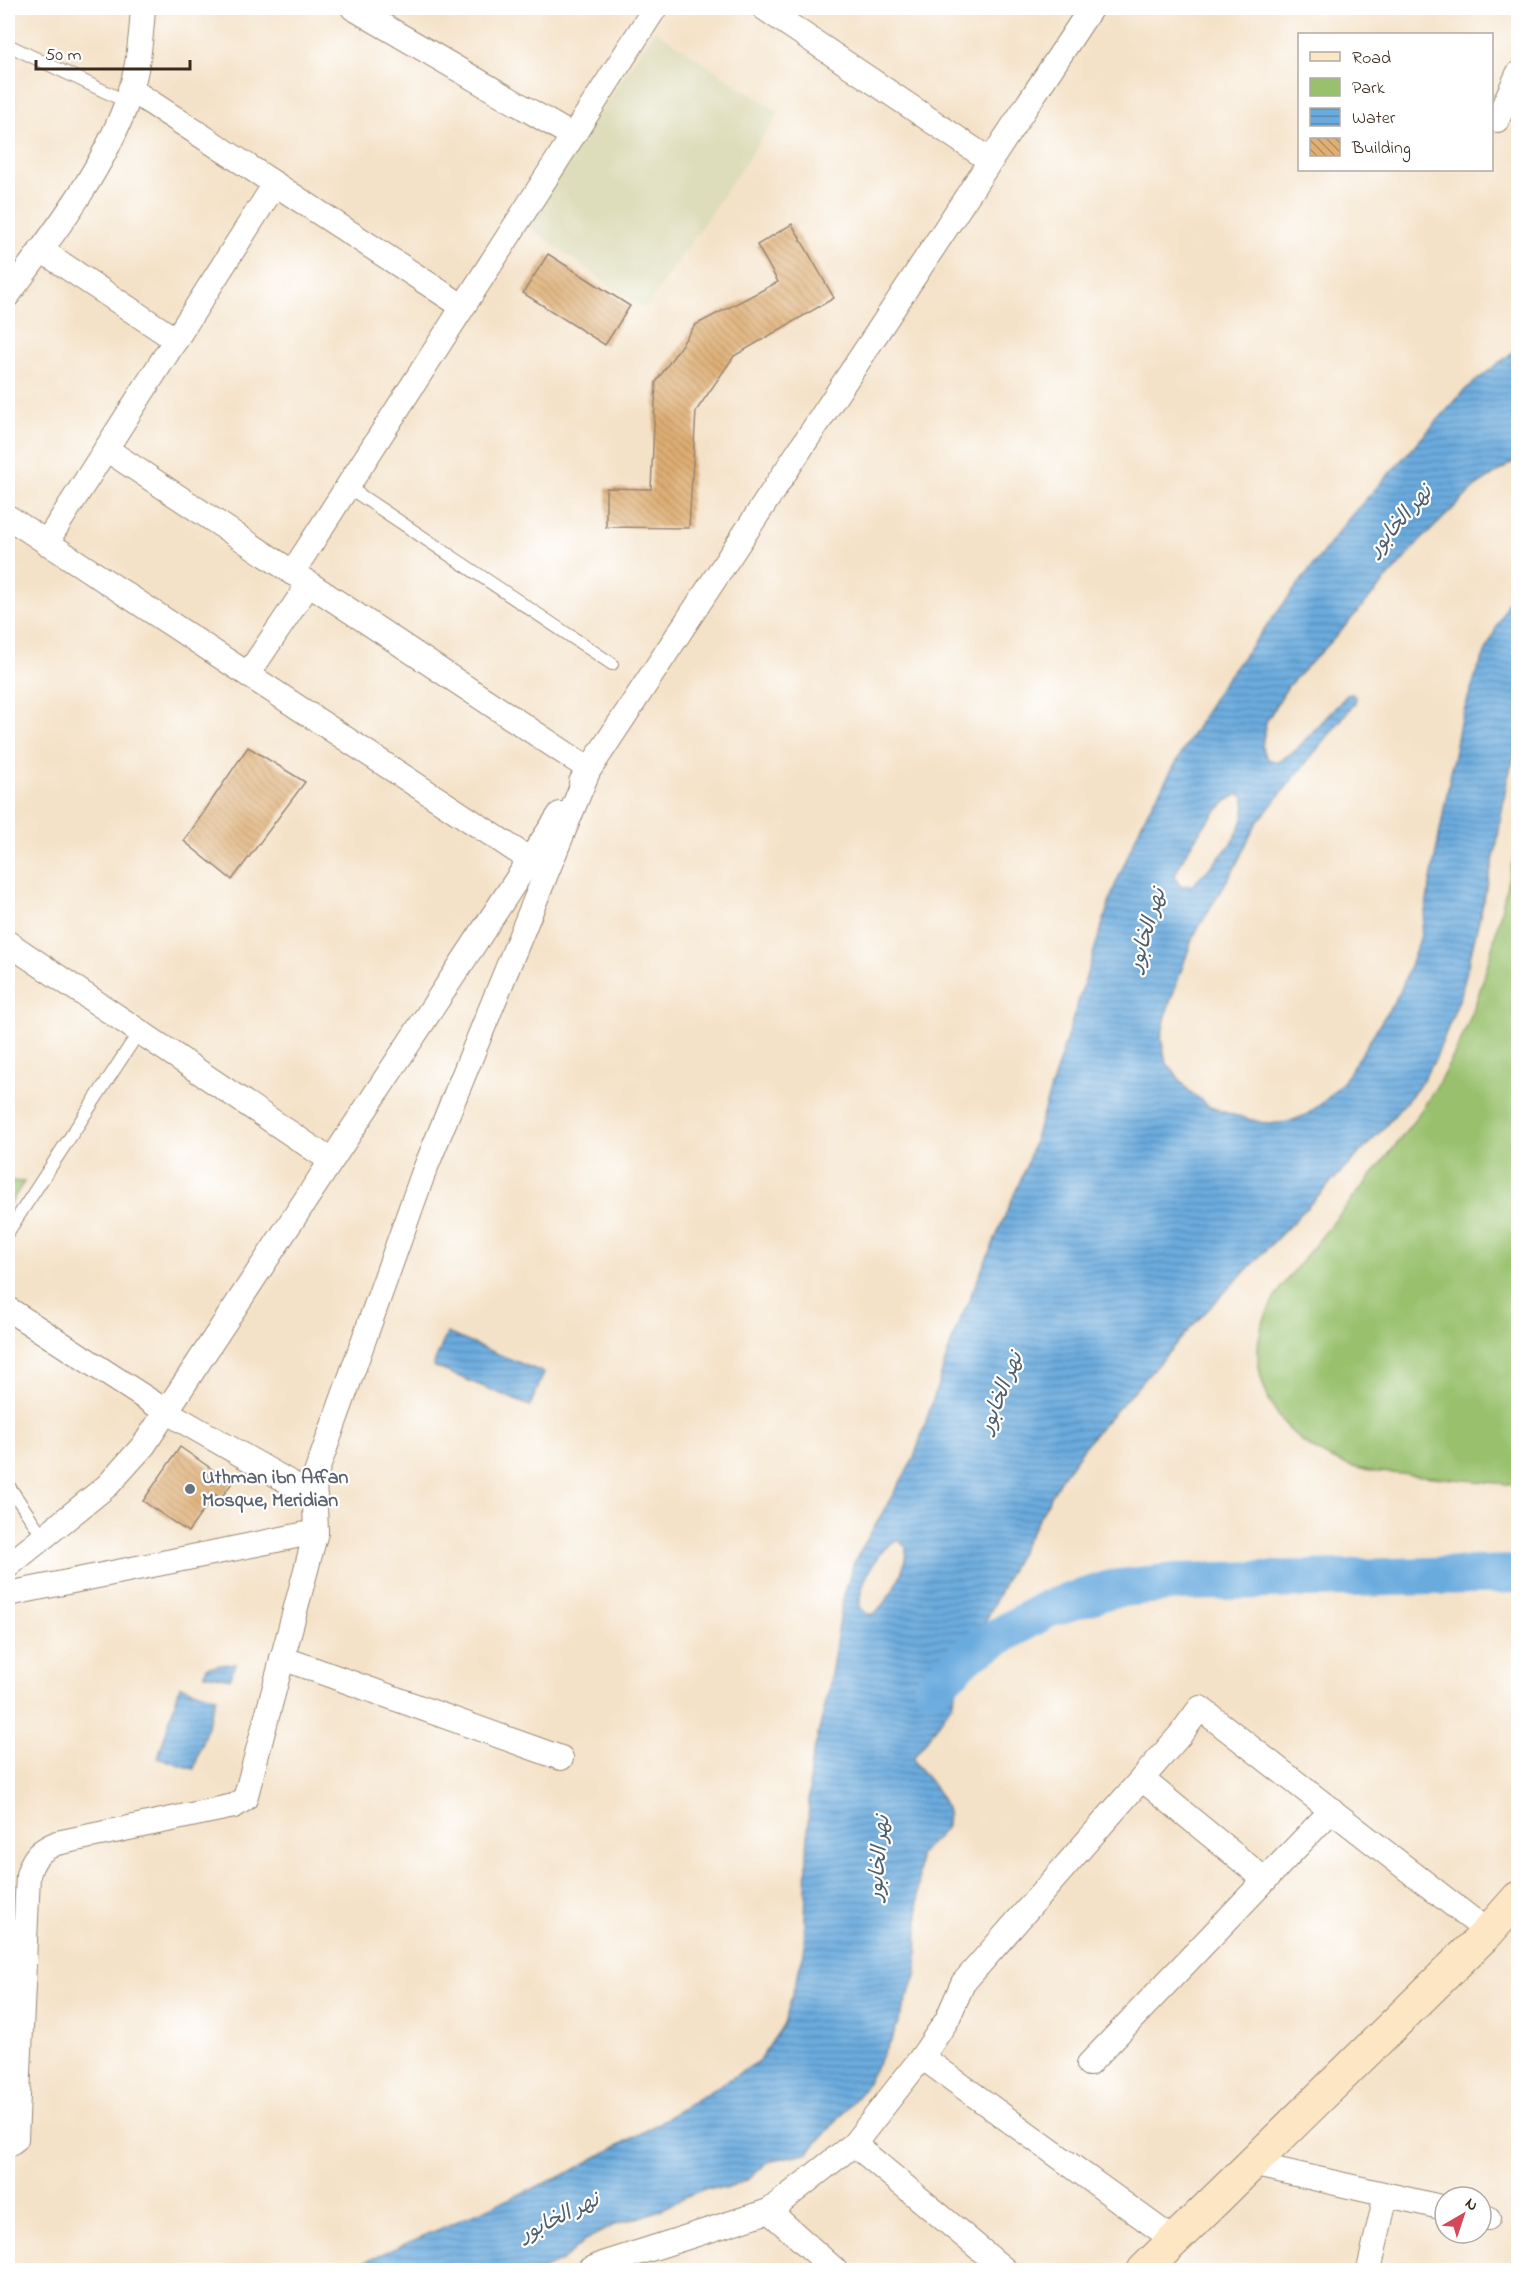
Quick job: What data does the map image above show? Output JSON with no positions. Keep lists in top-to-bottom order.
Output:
{
  "water": ["نهر الخابور"],
  "places": ["Uthman ibn Affan Mosque, Meridian"],
  "legend": [
    "Road",
    "Park",
    "Water",
    "Building"
  ],
  "scale_bar": "50 m",
  "north": "top right"
}
